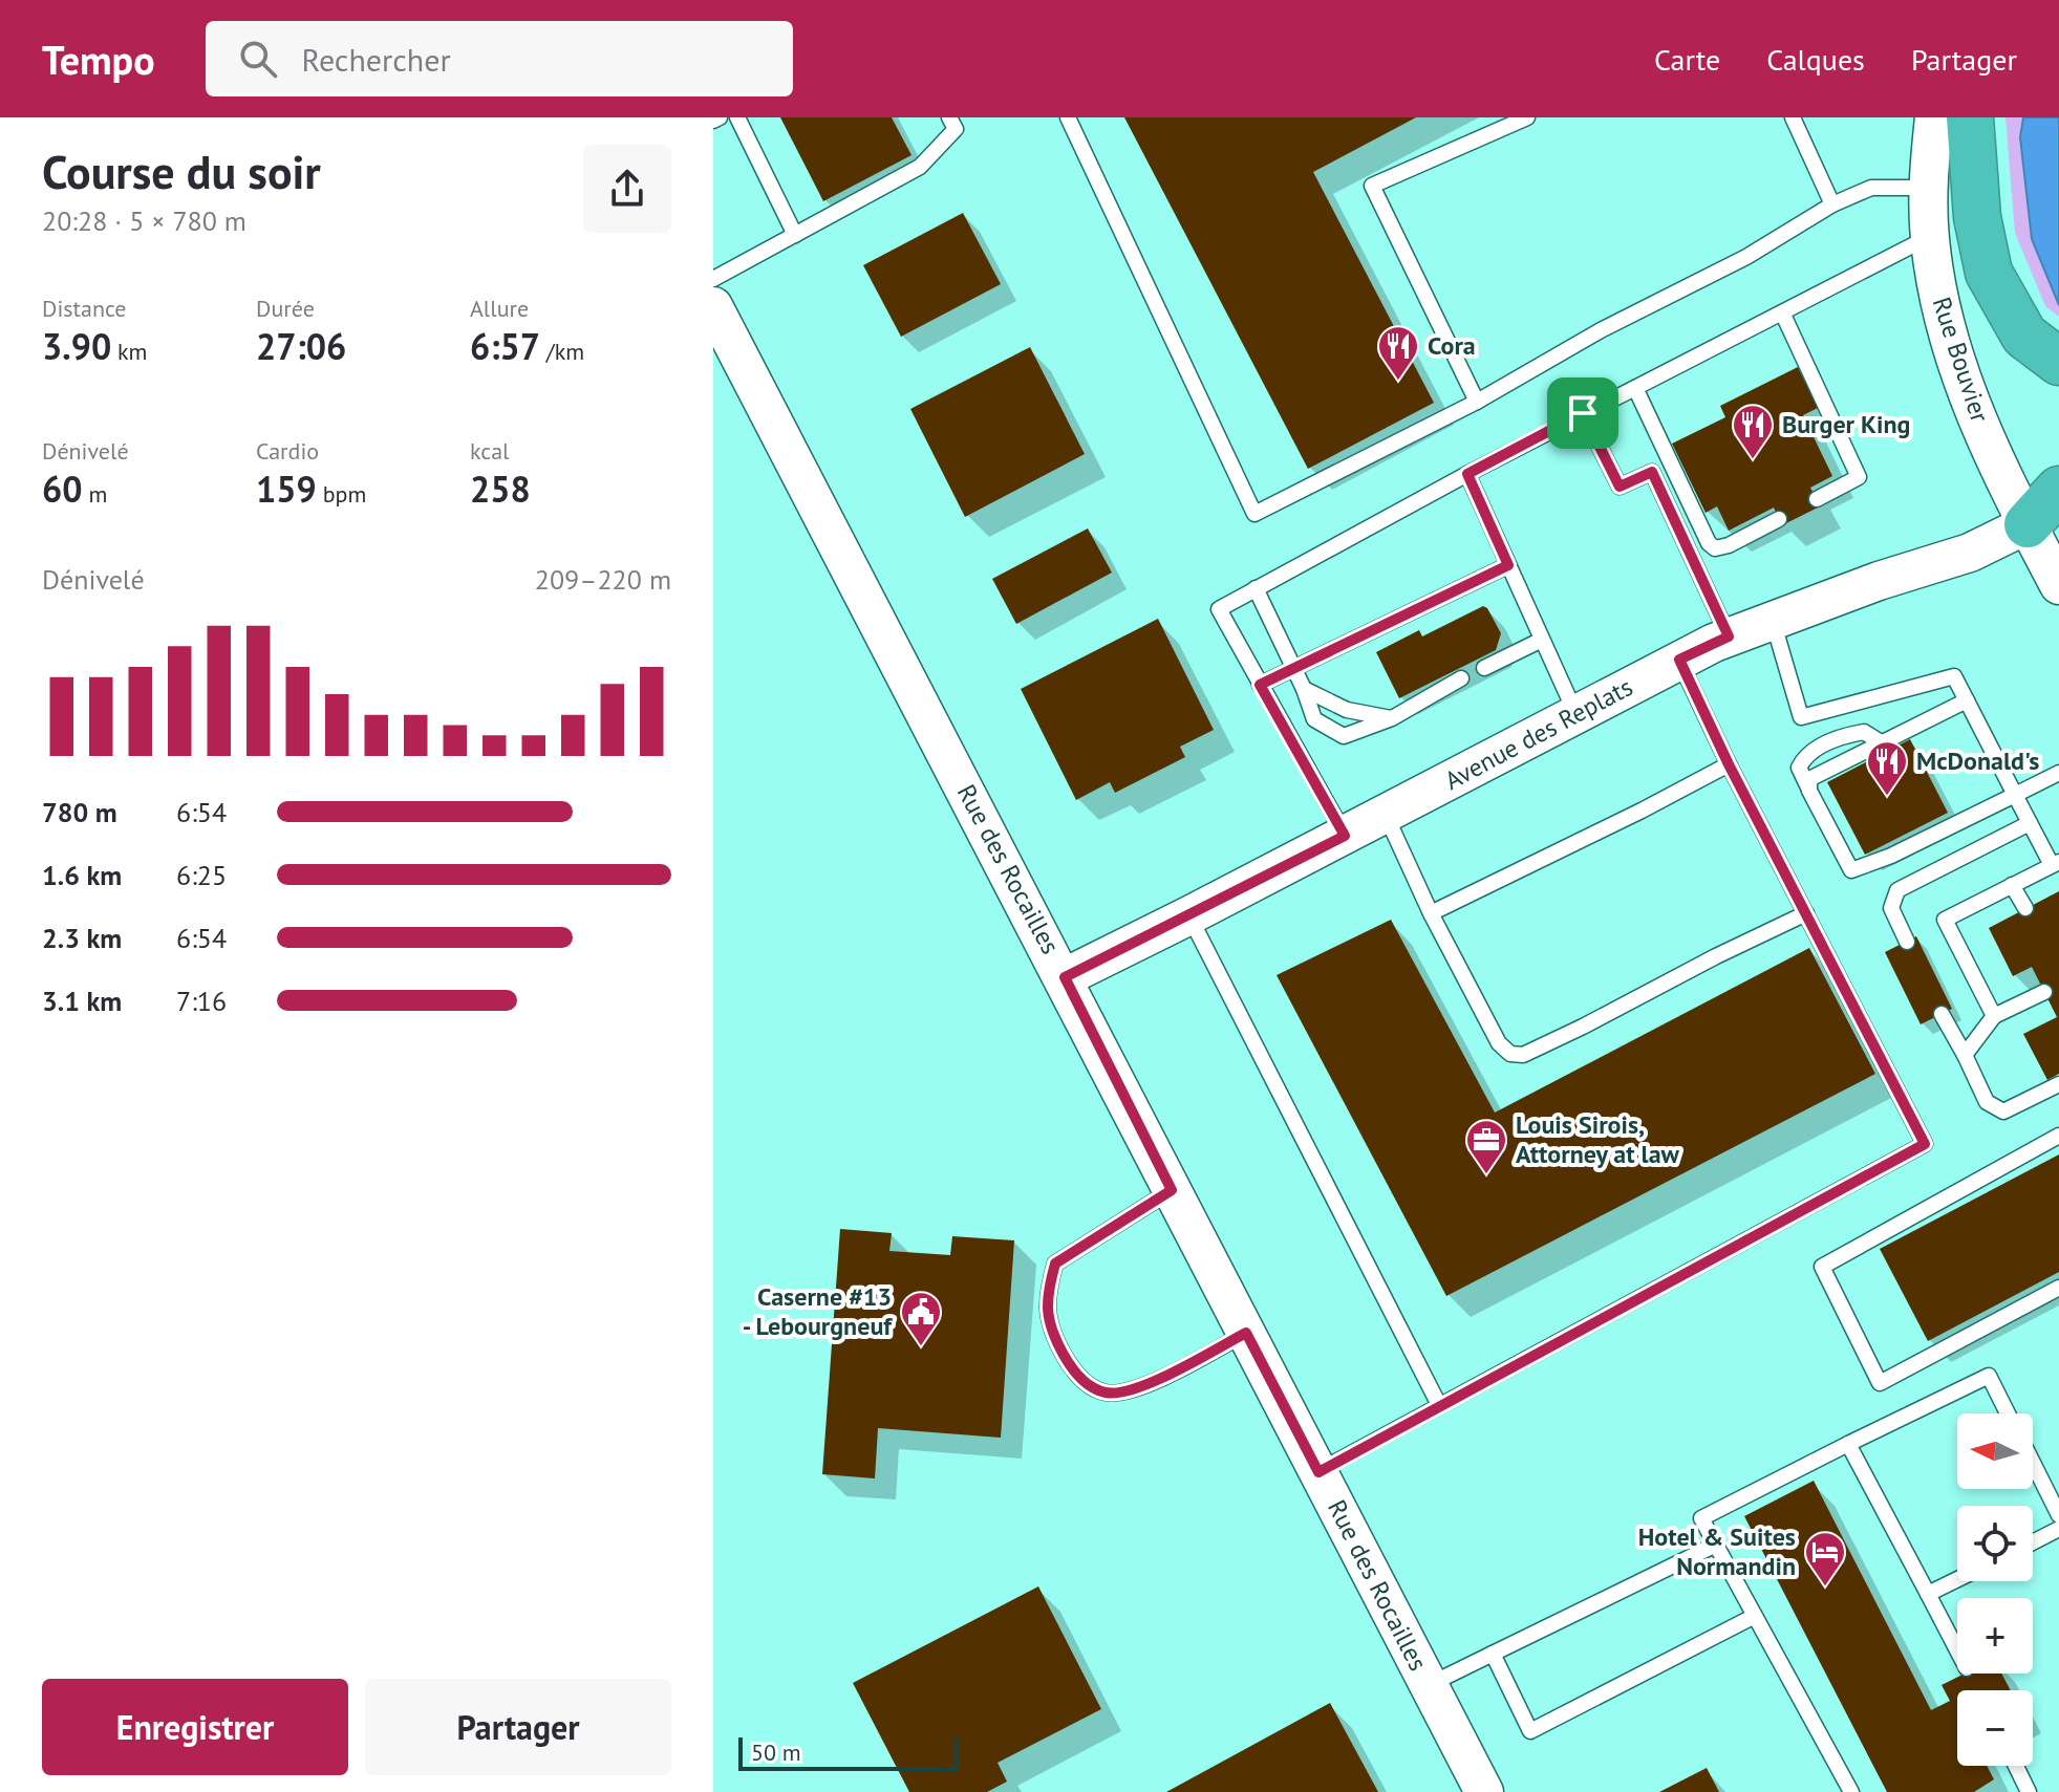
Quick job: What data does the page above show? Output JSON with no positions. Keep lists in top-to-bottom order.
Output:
{
  "streets": {
    "street": ["Rue Bouvier", "Avenue des Replats", "Rue des Rocailles"]
  },
  "crossings": [
    ["Rue Bouvier", "Avenue des Replats"],
    ["Avenue des Replats", "Rue des Rocailles"]
  ],
  "places": {
    "restaurant": ["Cora", "Burger King", "McDonald's"],
    "office": ["Louis Sirois, Attorney at law"],
    "public building": ["Caserne #13 - Lebourgneuf"],
    "hotel": ["Hotel & Suites Normandin"]
  },
  "scale_bar": "50 m",
  "north": "left",
  "page": {
    "header": "Tempo",
    "search": "Rechercher",
    "nav": ["Carte", "Calques", "Partager"],
    "heading": ["Course du soir", "20:28 · 5 × 780 m"],
    "stats": [
      ["Distance", "3.90 km"],
      ["Durée", "27:06"],
      ["Allure", "6:57 /km"],
      ["Dénivelé", "60 m"],
      ["Cardio", "159 bpm"],
      ["kcal", "258"]
    ],
    "chart": ["Dénivelé", "209–220 m"],
    "list": [
      {
        "name": "780 m",
        "note": "6:54"
      },
      {
        "name": "1.6 km",
        "note": "6:25"
      },
      {
        "name": "2.3 km",
        "note": "6:54"
      },
      {
        "name": "3.1 km",
        "note": "7:16"
      }
    ],
    "map_buttons": ["+", "−"],
    "buttons": ["Enregistrer", "Partager"],
    "scale": "50 m"
  }
}
